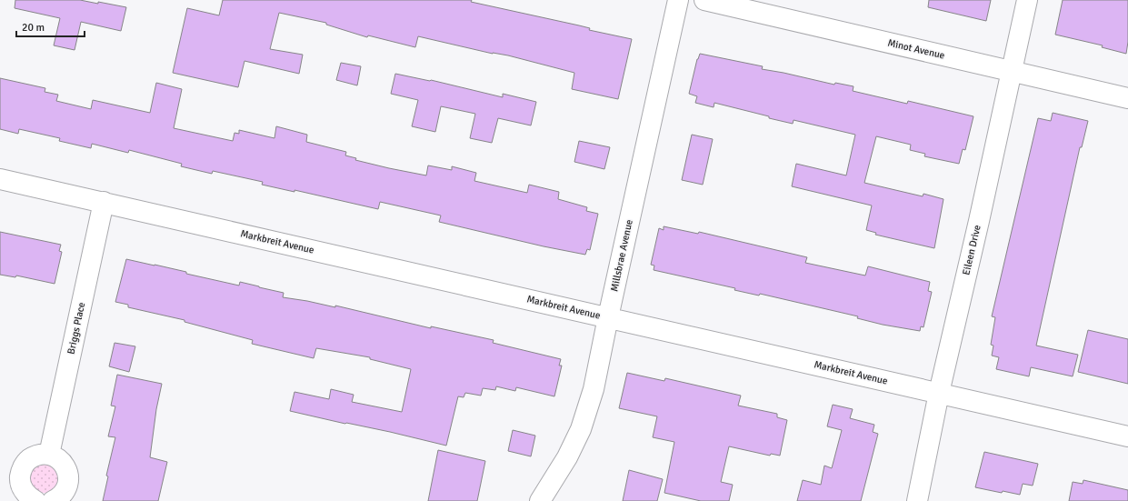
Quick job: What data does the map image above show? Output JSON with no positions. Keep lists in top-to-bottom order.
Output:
{
  "streets": {
    "street": [
      "Minot Avenue",
      "Markbreit Avenue",
      "Eileen Drive",
      "Millsbrae Avenue",
      "Briggs Place"
    ]
  },
  "crossings": [
    ["Minot Avenue", "Eileen Drive"],
    ["Markbreit Avenue", "Eileen Drive"],
    ["Markbreit Avenue", "Millsbrae Avenue"],
    ["Markbreit Avenue", "Briggs Place"]
  ],
  "scale_bar": "20 m"
}
